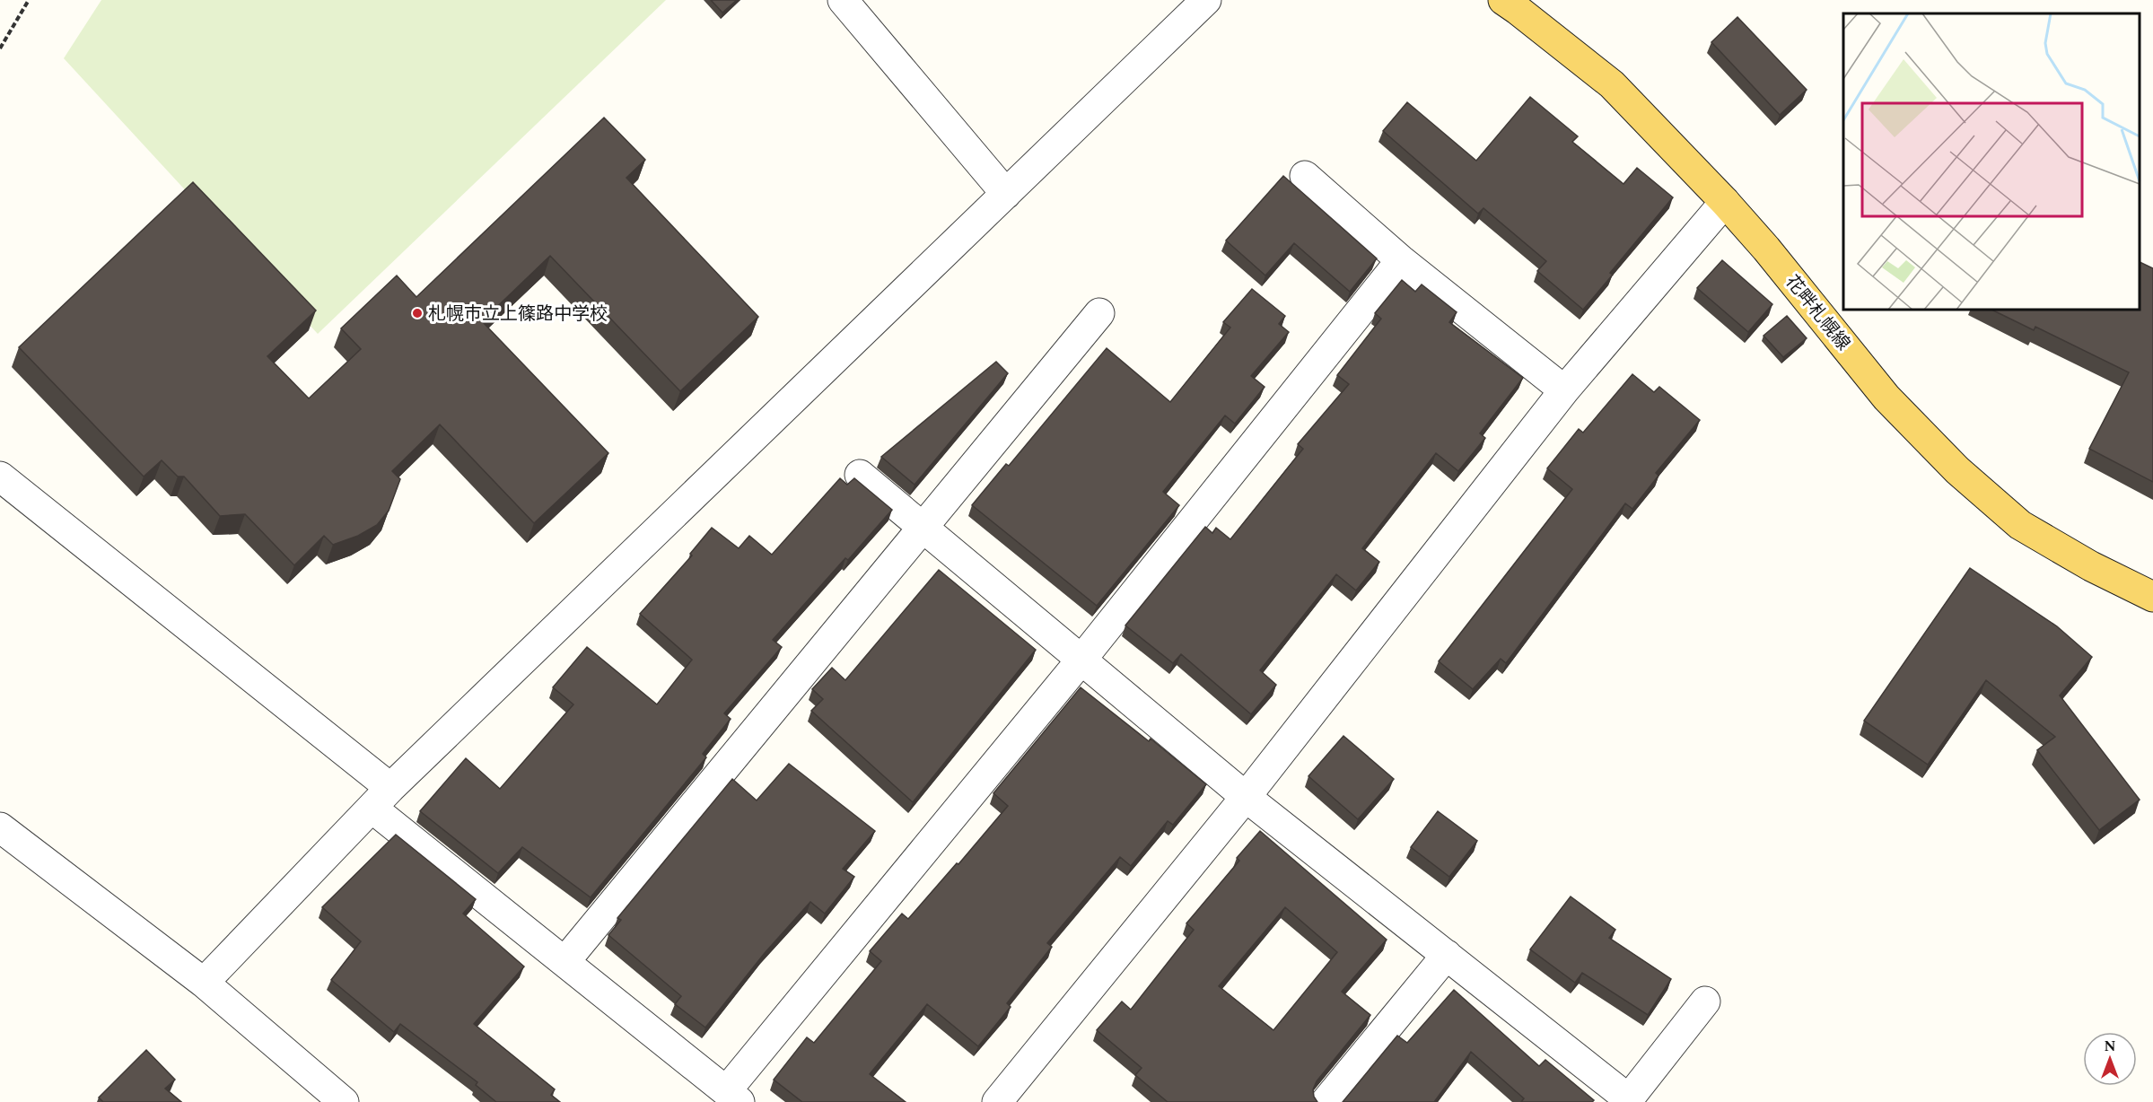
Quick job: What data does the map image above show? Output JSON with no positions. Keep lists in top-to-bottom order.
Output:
{
  "streets": {
    "main road": ["花畔札幌線"]
  },
  "places": ["札幌市立上篠路中学校"],
  "north": "top"
}
